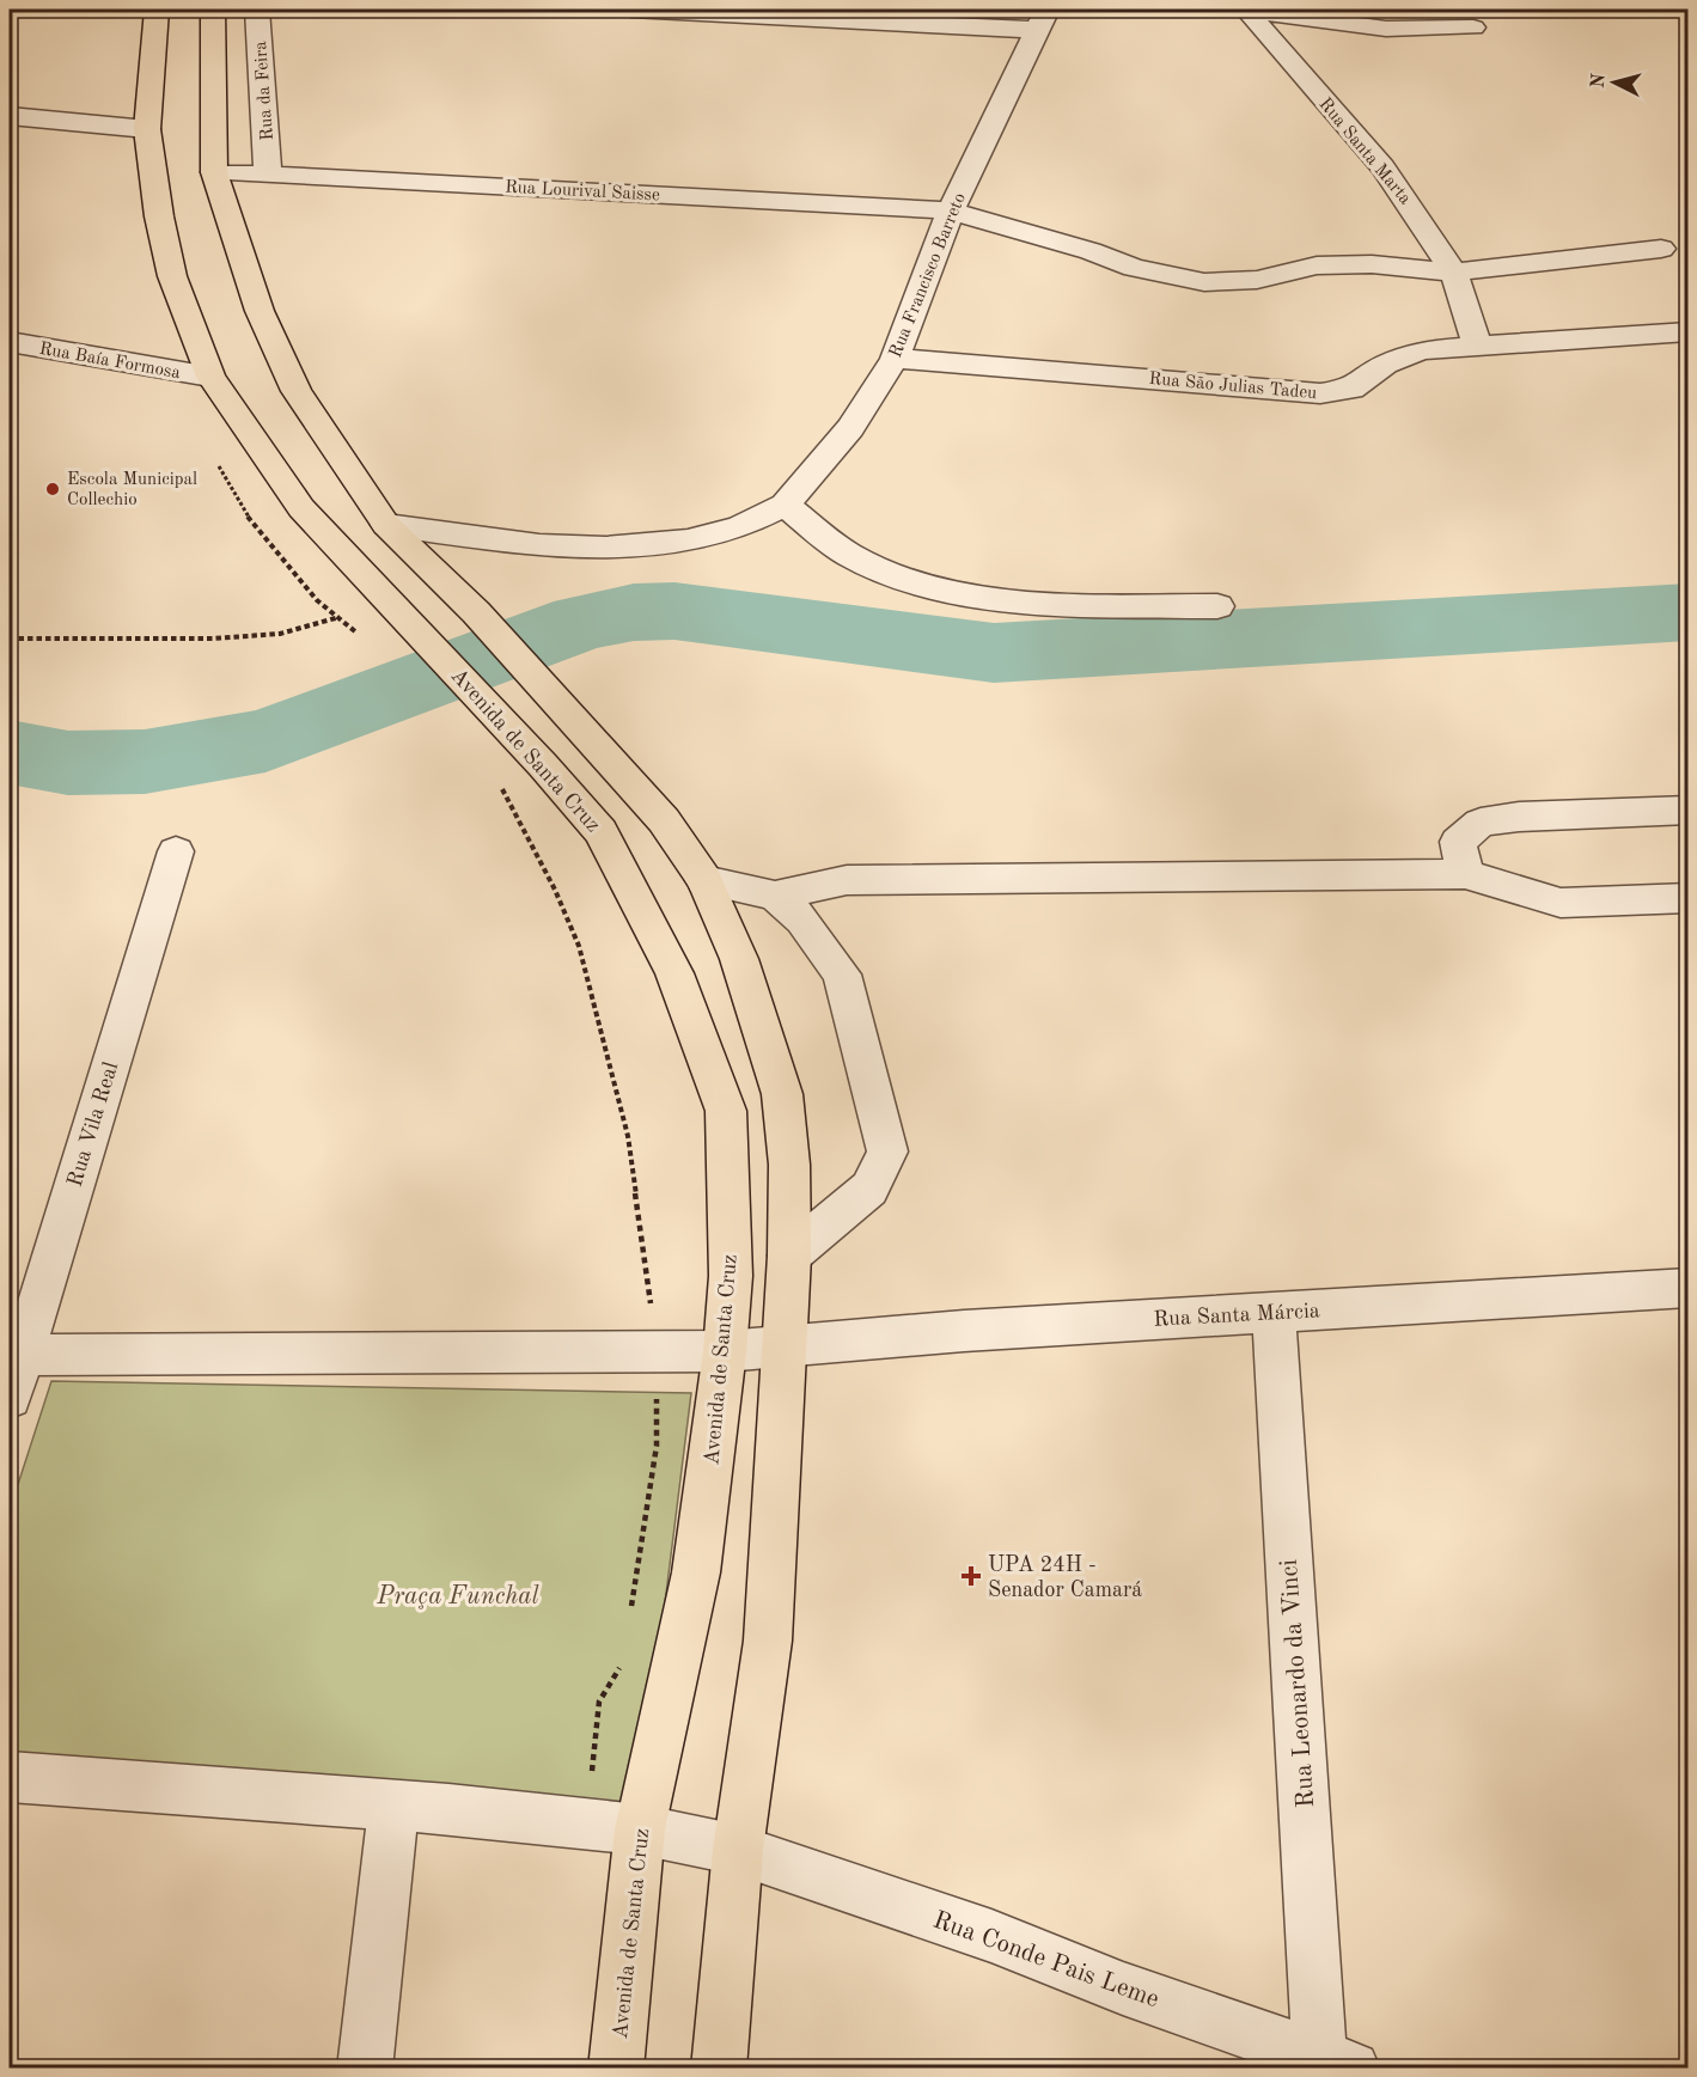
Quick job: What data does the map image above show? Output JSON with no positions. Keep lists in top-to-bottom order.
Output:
{
  "streets": {
    "main road": ["Avenida de Santa Cruz"],
    "street": [
      "Rua da Feira",
      "Rua Santa Marta",
      "Rua Lourival Saisse",
      "Rua Francisco Barreto",
      "Rua Baía Formosa",
      "Rua São Julias Tadeu",
      "Rua Vila Real",
      "Rua Santa Márcia",
      "Rua Leonardo da Vinci",
      "Rua Conde Pais Leme"
    ]
  },
  "crossings": [
    ["Rua da Feira", "Rua Lourival Saisse"],
    ["Rua Santa Marta", "Rua Lourival Saisse"],
    ["Rua Santa Marta", "Rua São Julias Tadeu"],
    ["Rua Lourival Saisse", "Rua Francisco Barreto"],
    ["Rua Francisco Barreto", "Rua São Julias Tadeu"],
    ["Rua Baía Formosa", "Avenida de Santa Cruz"],
    ["Rua Santa Márcia", "Rua Leonardo da Vinci"],
    ["Rua Leonardo da Vinci", "Rua Conde Pais Leme"]
  ],
  "parks": ["Praça Funchal"],
  "places": {
    "other": ["Escola Municipal Collechio"],
    "health": ["UPA 24H - Senador Camará"]
  },
  "north": "left"
}
